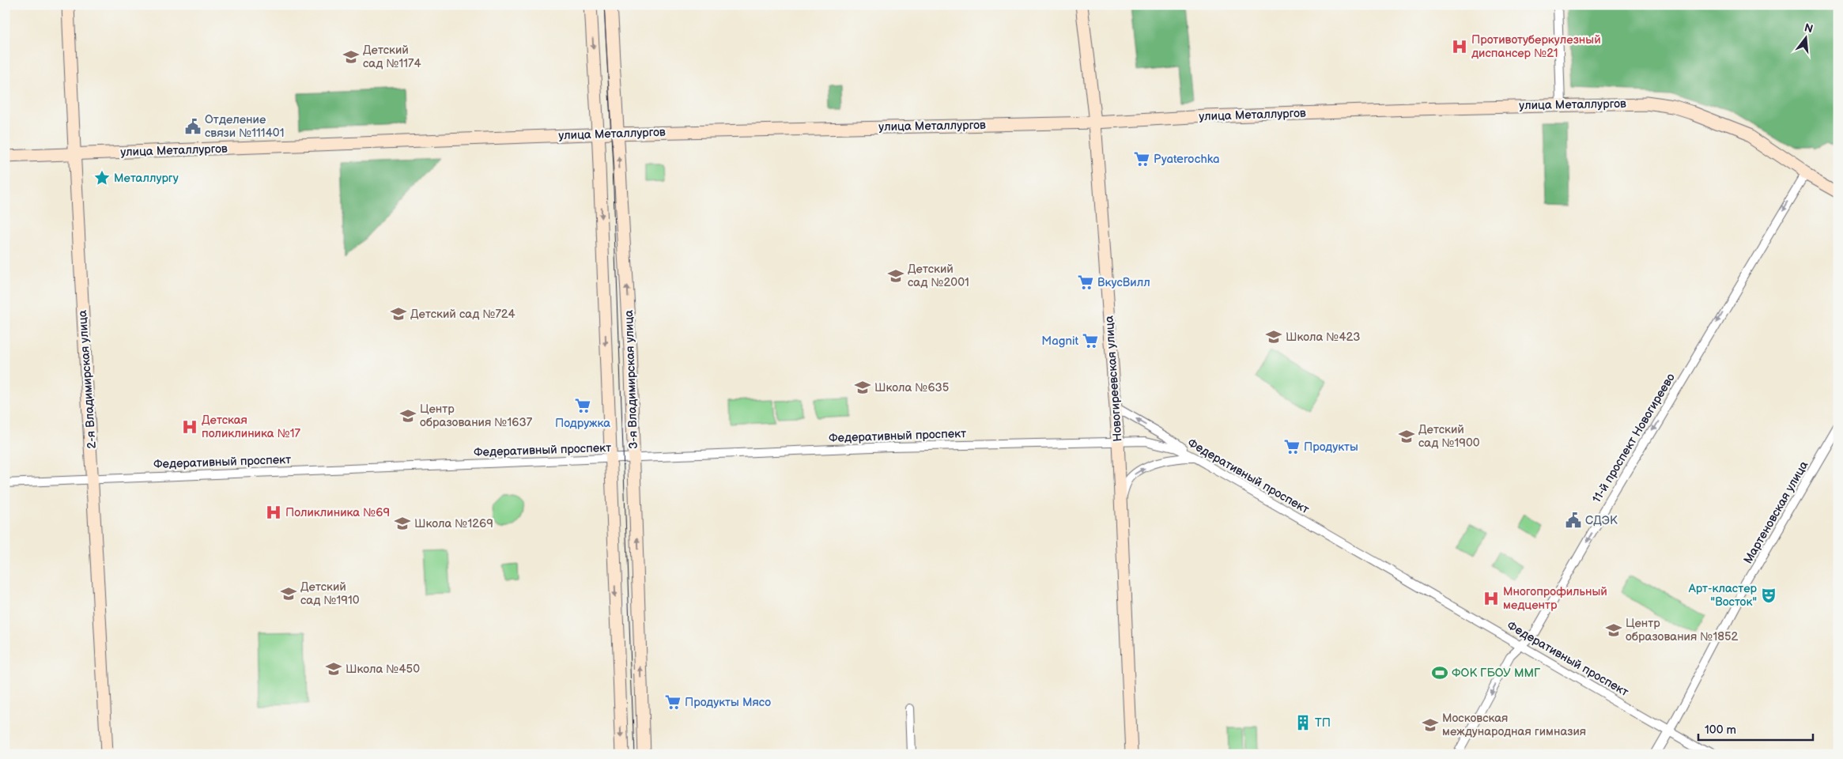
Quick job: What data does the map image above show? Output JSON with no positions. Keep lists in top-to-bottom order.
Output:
{
  "streets": {
    "street": [
      "улица Металлургов",
      "Новогиреевская улица",
      "2-я Владимирская улица",
      "3-я Владимирская улица",
      "Федеративный проспект",
      "11-й проспект Новогиреево",
      "Мартеновская улица"
    ]
  },
  "crossings": [
    ["улица Металлургов", "Новогиреевская улица"],
    ["улица Металлургов", "2-я Владимирская улица"],
    ["улица Металлургов", "3-я Владимирская улица"],
    ["улица Металлургов", "11-й проспект Новогиреево"],
    ["Новогиреевская улица", "Федеративный проспект"],
    ["2-я Владимирская улица", "Федеративный проспект"],
    ["3-я Владимирская улица", "Федеративный проспект"],
    ["Федеративный проспект", "11-й проспект Новогиреево"],
    ["Федеративный проспект", "Мартеновская улица"]
  ],
  "one_way": ["11-й проспект Новогиреево"],
  "places": {
    "hospital": [
      "Противотуберкулезный диспансер №21",
      "Детская поликлиника №17",
      "Поликлиника №69",
      "Многопрофильный медцентр"
    ],
    "school or university": [
      "Детский сад №1174",
      "Детский сад №2001",
      "Детский сад №724",
      "Школа №423",
      "Школа №635",
      "Центр образования №1637",
      "Детский сад №1900",
      "Школа №1269",
      "Детский сад №1910",
      "Центр образования №1852",
      "Школа №450",
      "Московская международная гимназия"
    ],
    "public building": ["Отделение связи №111401", "СДЭК"],
    "supermarket": [
      "Pyaterochka",
      "ВкусВилл",
      "Magnit",
      "Подружка",
      "Продукты",
      "Продукты Мясо"
    ],
    "place": ["Металлургу"],
    "theatre": ["Арт-кластер \"Восток\""],
    "sports": ["ФОК ГБОУ ММГ"],
    "building": ["ТП"]
  },
  "scale_bar": "100 m",
  "north": "top"
}
